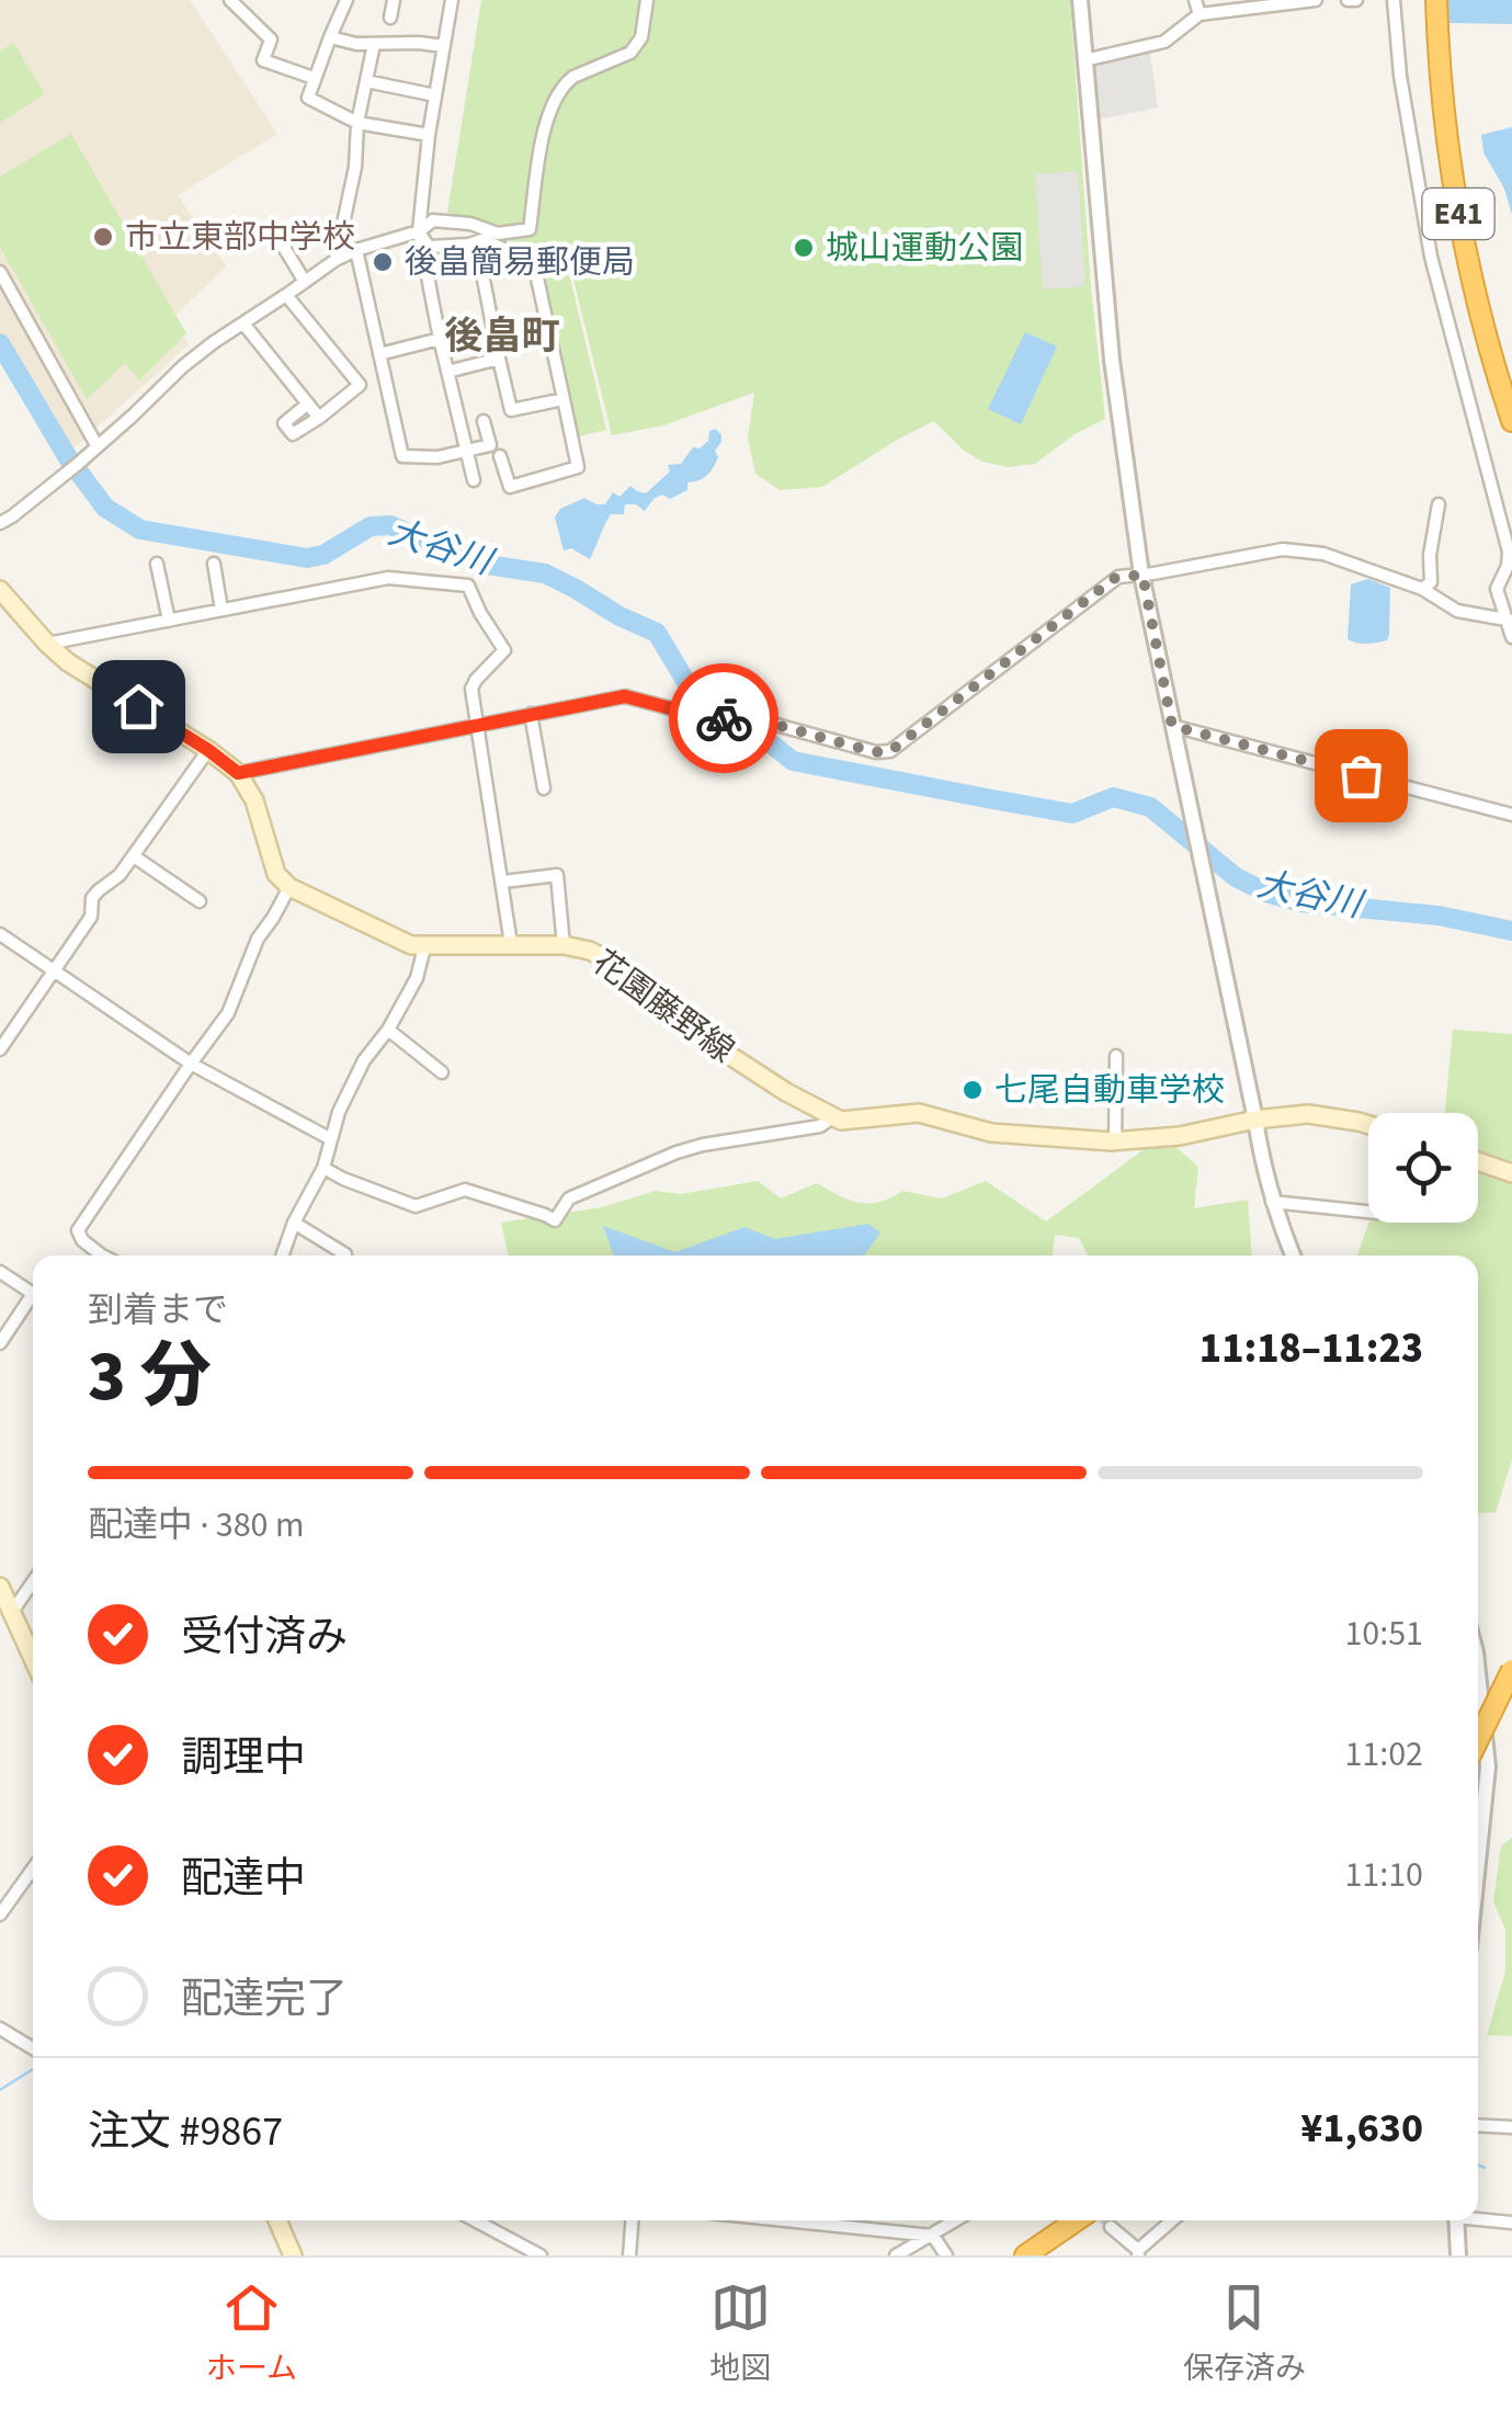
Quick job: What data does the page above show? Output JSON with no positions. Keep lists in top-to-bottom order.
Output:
{
  "streets": {
    "highway": ["E41"],
    "main road": ["花園藤野線"]
  },
  "districts": ["後畠町"],
  "water": ["大谷川"],
  "places": [
    "市立東部中学校",
    "城山運動公園",
    "後畠簡易郵便局",
    "七尾自動車学校"
  ],
  "page": {
    "heading": ["3 分", "到着まで", "11:18–11:23"],
    "panel": ["注文 #9867", "¥1,630"],
    "bar": "配達中 · 380 m",
    "list": [
      ["受付済み", "10:51"],
      ["調理中", "11:02"],
      ["配達中", "11:10"],
      "配達完了"
    ],
    "tabs": ["ホーム", "地図", "保存済み"]
  }
}
